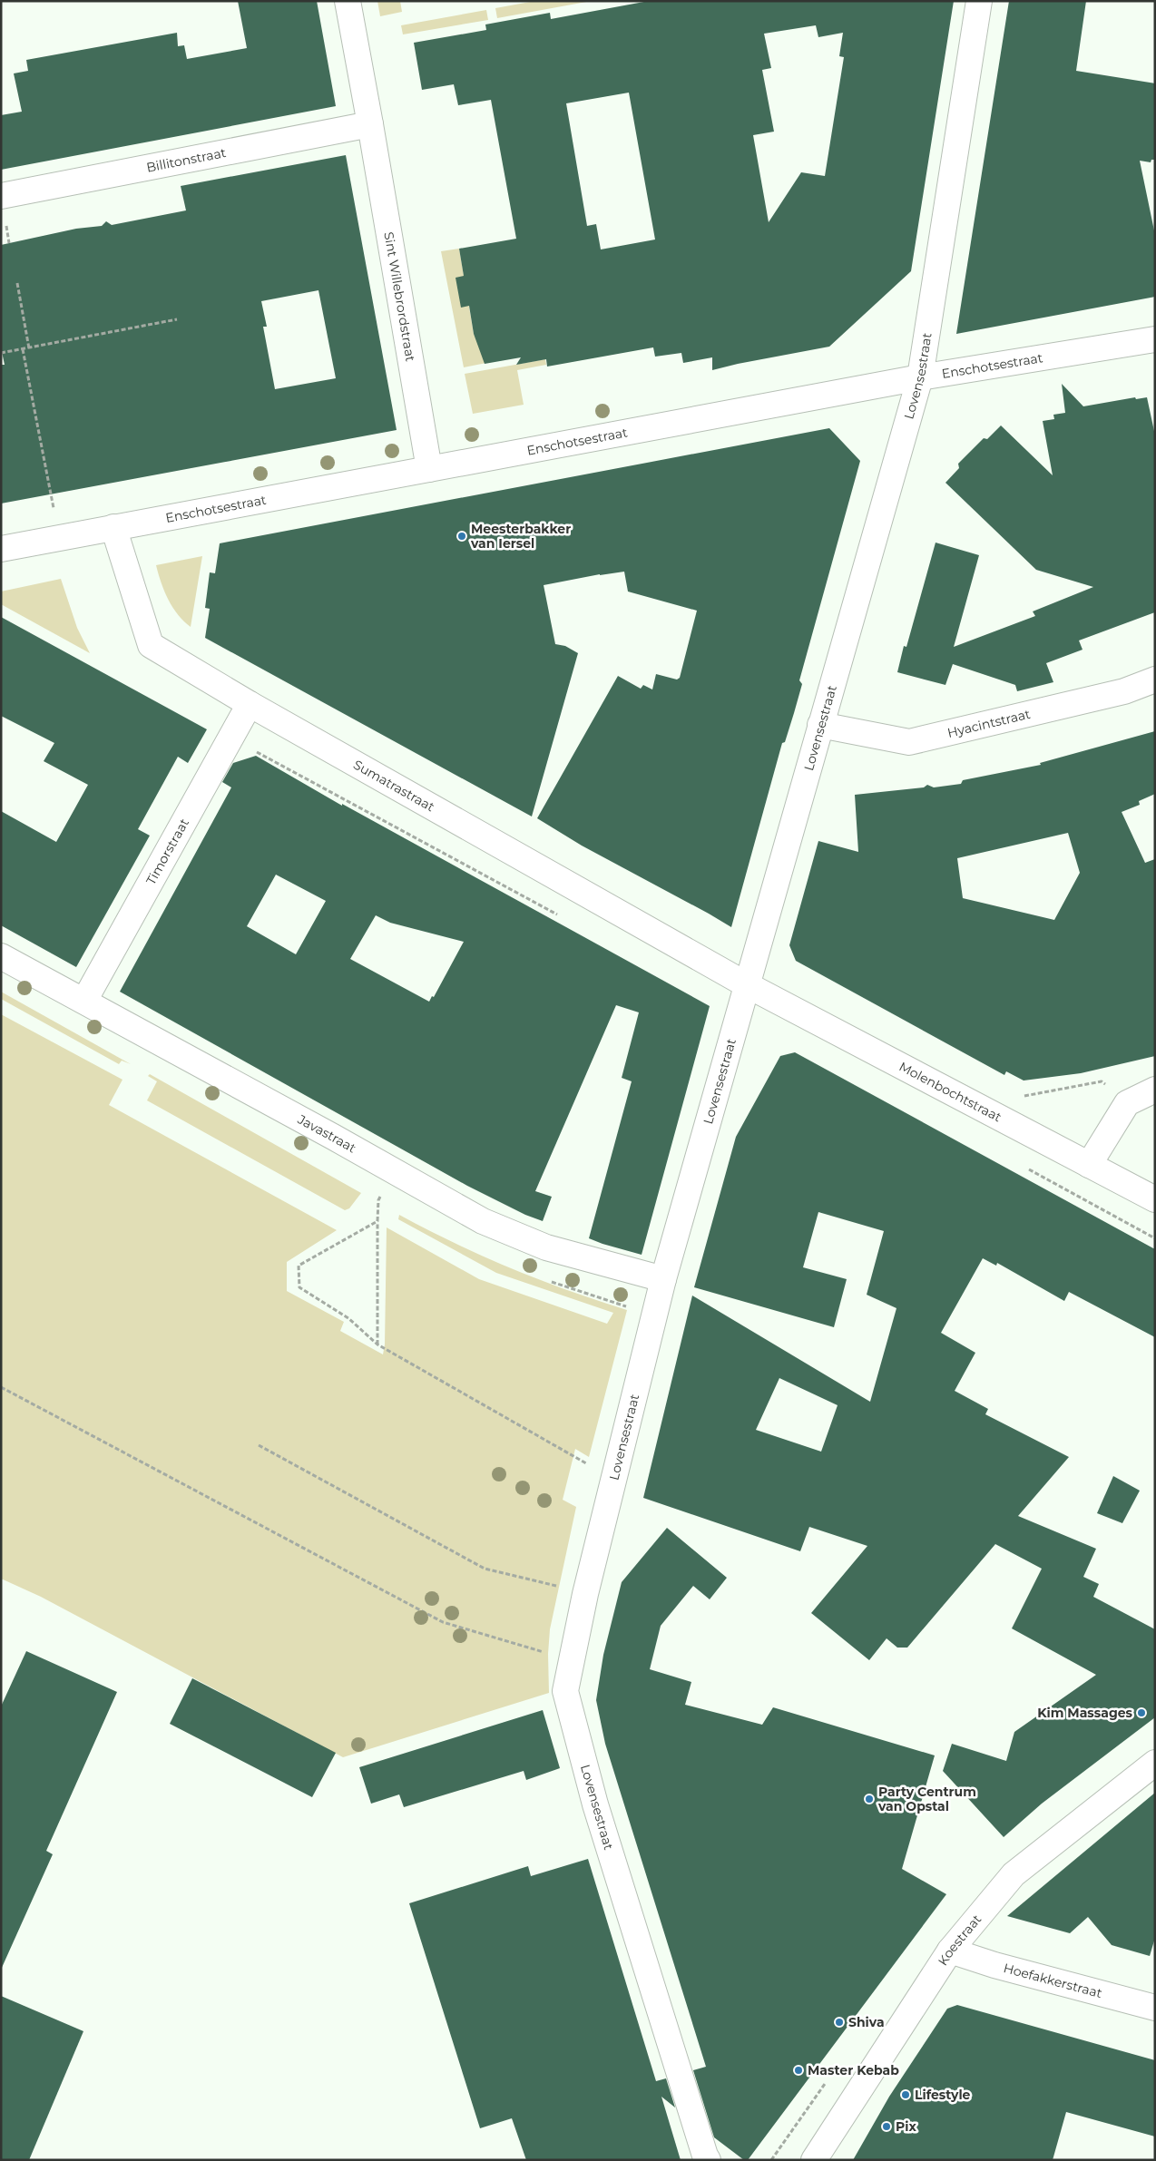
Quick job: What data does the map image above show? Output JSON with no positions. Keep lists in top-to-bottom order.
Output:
{
  "streets": {
    "street": [
      "Billitonstraat",
      "Sint Willebrordstraat",
      "Enschotsestraat",
      "Lovensestraat",
      "Hyacintstraat",
      "Sumatrastraat",
      "Timorstraat",
      "Molenbochtstraat",
      "Javastraat",
      "Koestraat",
      "Hoefakkerstraat"
    ]
  },
  "crossings": [
    ["Billitonstraat", "Sint Willebrordstraat"],
    ["Sint Willebrordstraat", "Enschotsestraat"],
    ["Enschotsestraat", "Lovensestraat"],
    ["Enschotsestraat", "Sumatrastraat"],
    ["Lovensestraat", "Hyacintstraat"],
    ["Lovensestraat", "Sumatrastraat"],
    ["Lovensestraat", "Molenbochtstraat"],
    ["Lovensestraat", "Javastraat"],
    ["Sumatrastraat", "Timorstraat"],
    ["Sumatrastraat", "Molenbochtstraat"],
    ["Timorstraat", "Javastraat"],
    ["Koestraat", "Hoefakkerstraat"]
  ],
  "places": [
    "Meesterbakker van Iersel",
    "Kim Massages",
    "Party Centrum van Opstal",
    "Shiva",
    "Master Kebab",
    "Lifestyle",
    "Pix"
  ]
}
